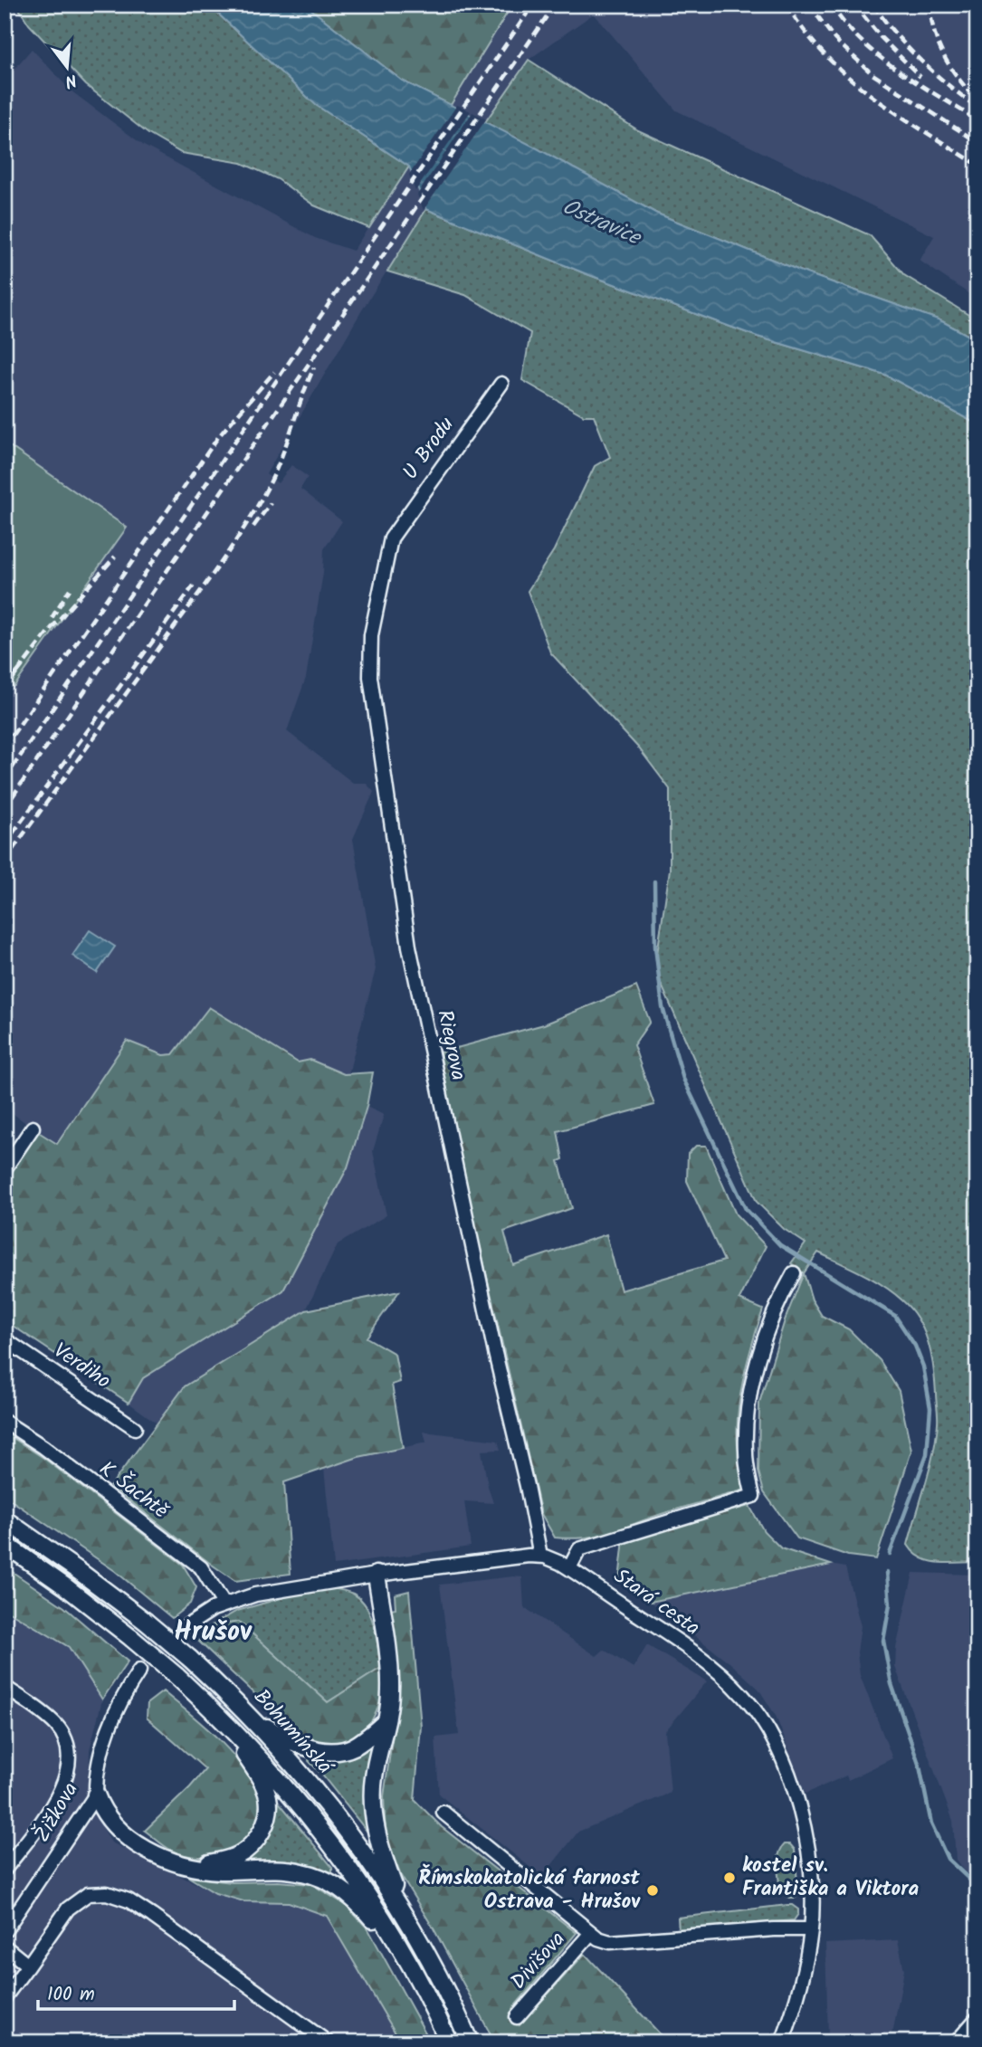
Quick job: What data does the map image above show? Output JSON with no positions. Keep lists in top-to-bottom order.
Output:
{
  "streets": {
    "main road": ["Bohumínská"],
    "street": [
      "U Brodu",
      "Riegrova",
      "Verdiho",
      "K Šachtě",
      "Stará cesta",
      "Žižkova",
      "Divišova"
    ]
  },
  "crossings": [
    ["U Brodu", "Riegrova"],
    ["Riegrova", "Stará cesta"],
    ["K Šachtě", "Stará cesta"],
    ["Stará cesta", "Divišova"]
  ],
  "districts": ["Hrušov"],
  "water": ["Ostravice"],
  "places": ["kostel sv. Františka a Viktora", "Římskokatolická farnost Ostrava - Hrušov"],
  "scale_bar": "100 m",
  "north": "bottom"
}
